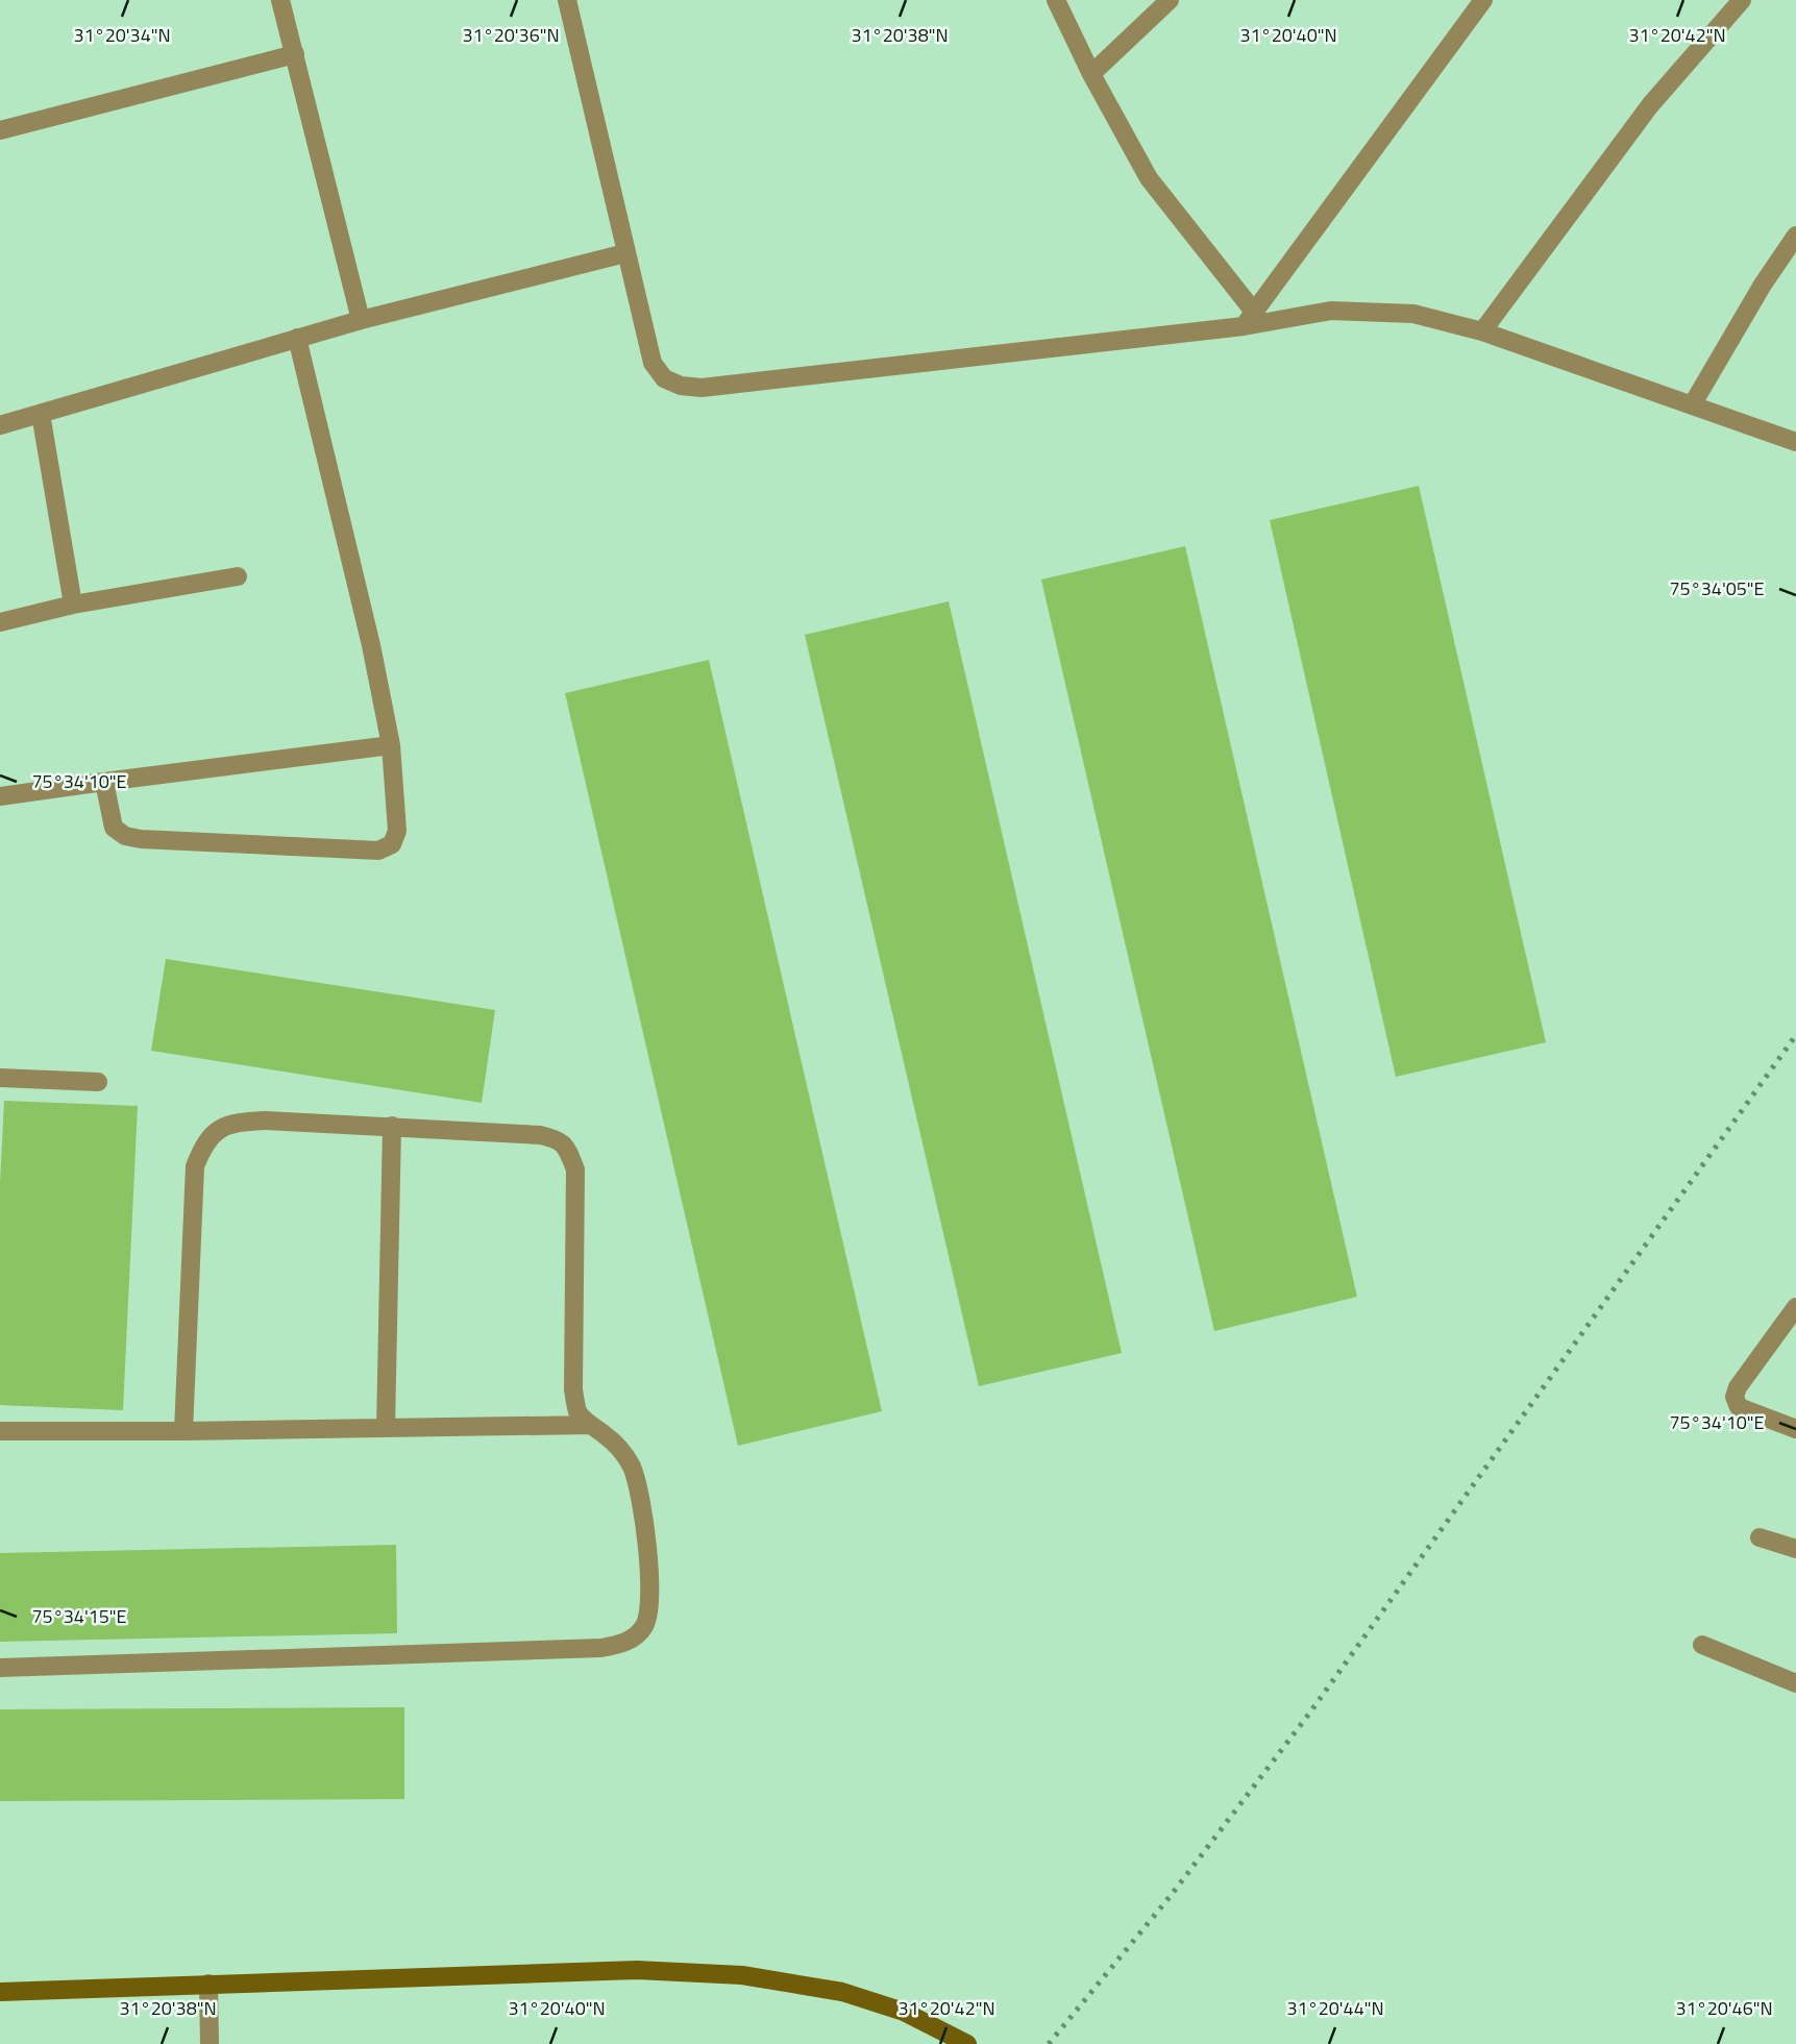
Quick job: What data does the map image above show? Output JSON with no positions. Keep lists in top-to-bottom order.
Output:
{
  "coordinates": [
    "31°20'34\"N",
    "31°20'38\"N",
    "31°20'40\"N",
    "31°20'42\"N",
    "31°20'36\"N",
    "75°34'05\"E",
    "75°34'10\"E",
    "75°34'15\"E",
    "31°20'44\"N",
    "31°20'46\"N"
  ]
}
